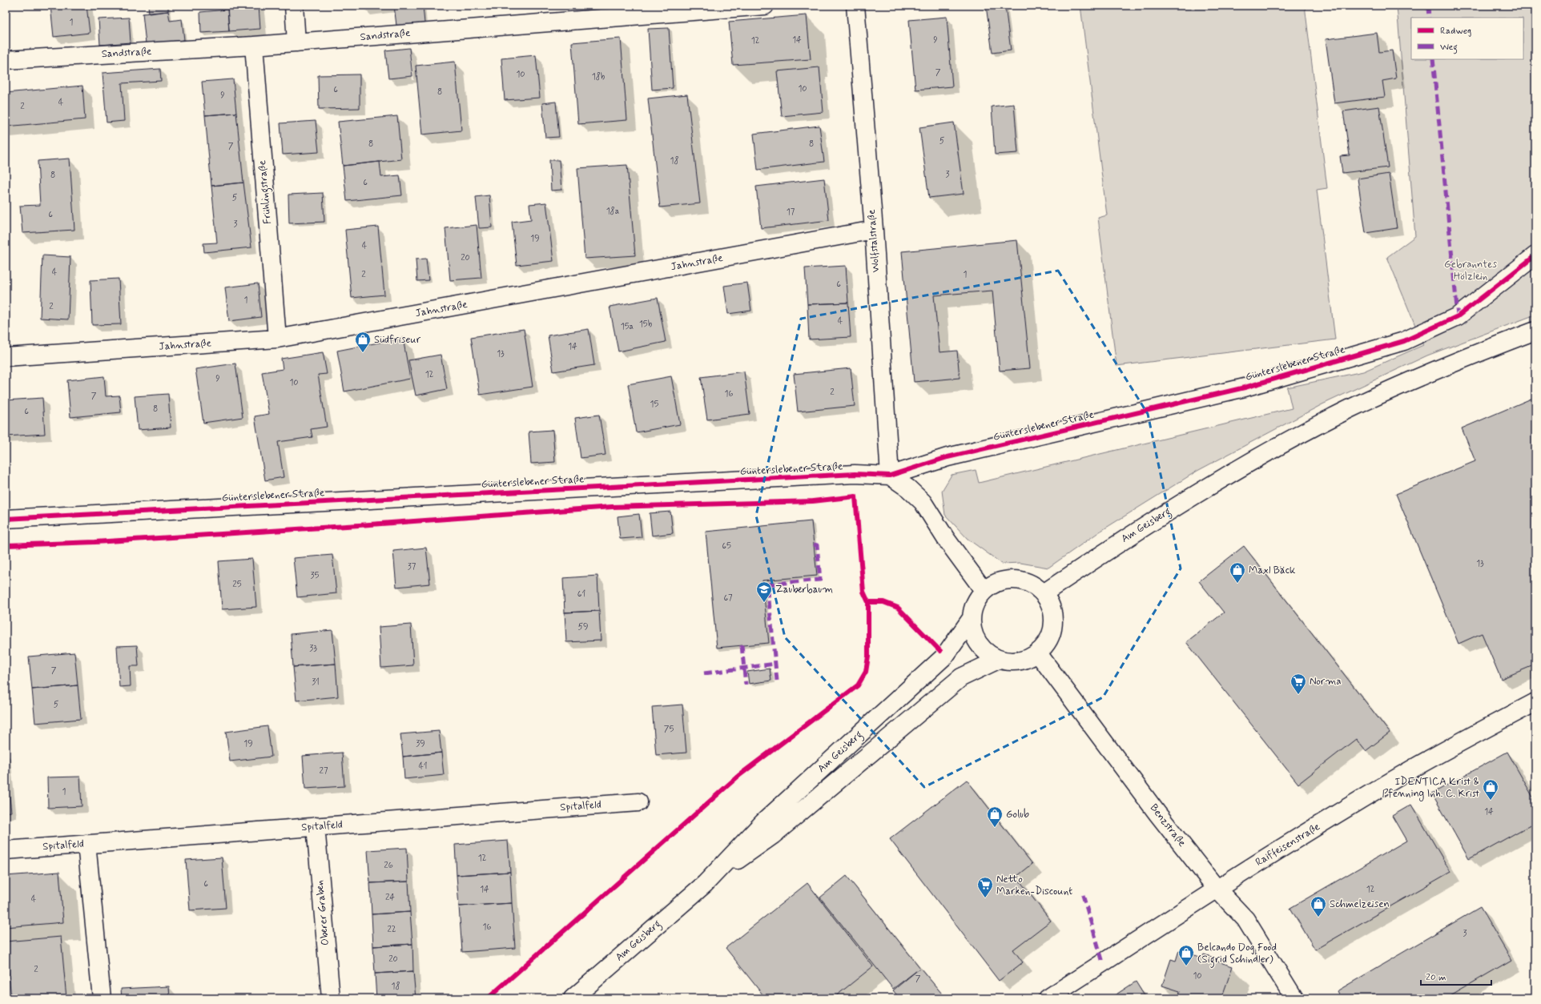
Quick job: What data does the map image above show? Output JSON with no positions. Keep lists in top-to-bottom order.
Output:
{
  "streets": {
    "street": [
      "Sandstraße",
      "Frühlingstraße",
      "Wolfstalstraße",
      "Jahnstraße",
      "Günterslebener Straße",
      "Am Geisberg",
      "Spitalfeld",
      "Benzstraße",
      "Raiffeisenstraße",
      "Oberer Graben"
    ]
  },
  "crossings": [
    ["Sandstraße", "Frühlingstraße"],
    ["Frühlingstraße", "Jahnstraße"],
    ["Wolfstalstraße", "Jahnstraße"],
    ["Wolfstalstraße", "Günterslebener Straße"],
    ["Am Geisberg", "Benzstraße"],
    ["Spitalfeld", "Oberer Graben"],
    ["Benzstraße", "Raiffeisenstraße"]
  ],
  "parks": ["Gebranntes Hölzlein"],
  "places": {
    "shop": [
      "Südfriseur",
      "Maxl Bäck",
      "IDENTICA Krist & Pfenning Inh. C. Krist",
      "Golub",
      "Schmelzeisen",
      "Belcando Dog Food (Sigrid Schindler)"
    ],
    "school or university": ["Zauberbaum"],
    "supermarket": ["Norma", "Netto Marken-Discount"]
  },
  "house_numbers": [
    "1",
    "14",
    "9",
    "12",
    "7",
    "10",
    "18b",
    "10",
    "6",
    "8",
    "9",
    "4",
    "2",
    "5",
    "8",
    "8",
    "7",
    "18",
    "3",
    "8",
    "6",
    "5",
    "18a",
    "17",
    "6",
    "3",
    "19",
    "4",
    "20",
    "4",
    "2",
    "1",
    "6",
    "1",
    "2",
    "4",
    "15b",
    "15a",
    "14",
    "13",
    "12",
    "9",
    "10",
    "2",
    "16",
    "7",
    "15",
    "8",
    "6",
    "65",
    "13",
    "37",
    "35",
    "25",
    "61",
    "67",
    "59",
    "33",
    "7",
    "31",
    "5",
    "75",
    "19",
    "39",
    "41",
    "27",
    "1",
    "14",
    "12",
    "26",
    "6",
    "14",
    "12",
    "24",
    "4",
    "16",
    "22",
    "3",
    "20",
    "2",
    "10",
    "7",
    "18"
  ],
  "legend": ["Radweg", "Weg"],
  "scale_bar": "20 m"
}
